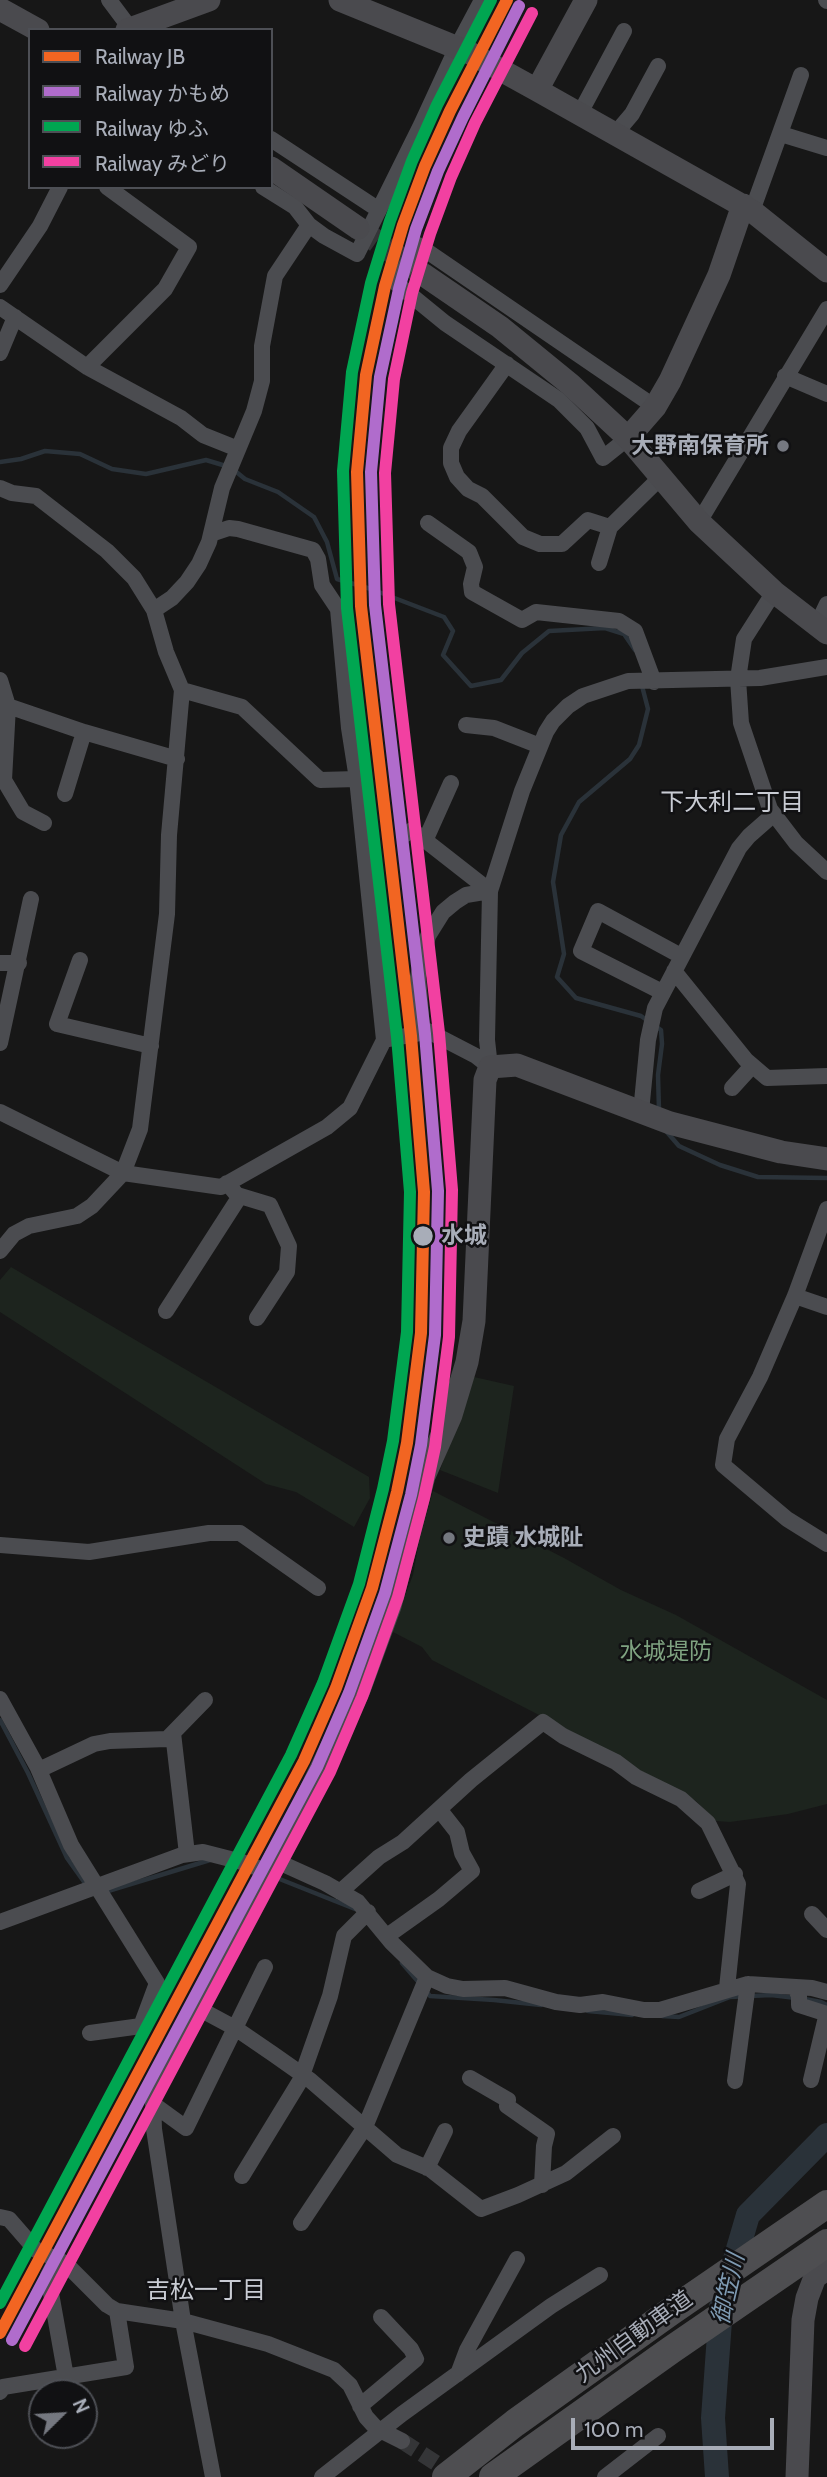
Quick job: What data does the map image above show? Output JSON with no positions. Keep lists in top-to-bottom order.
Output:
{
  "streets": {
    "highway": ["九州自動車道"]
  },
  "districts": ["下大利二丁目", "吉松一丁目"],
  "water": ["御笠川"],
  "parks": ["水城堤防"],
  "places": ["大野南保育所", "水城", "史蹟 水城阯"],
  "lines": [
    "rail line JB",
    "rail line ゆふ",
    "rail line かもめ",
    "rail line みどり"
  ],
  "legend": [
    "Railway JB",
    "Railway かもめ",
    "Railway ゆふ",
    "Railway みどり"
  ],
  "scale_bar": "100 m",
  "north": "top right"
}
